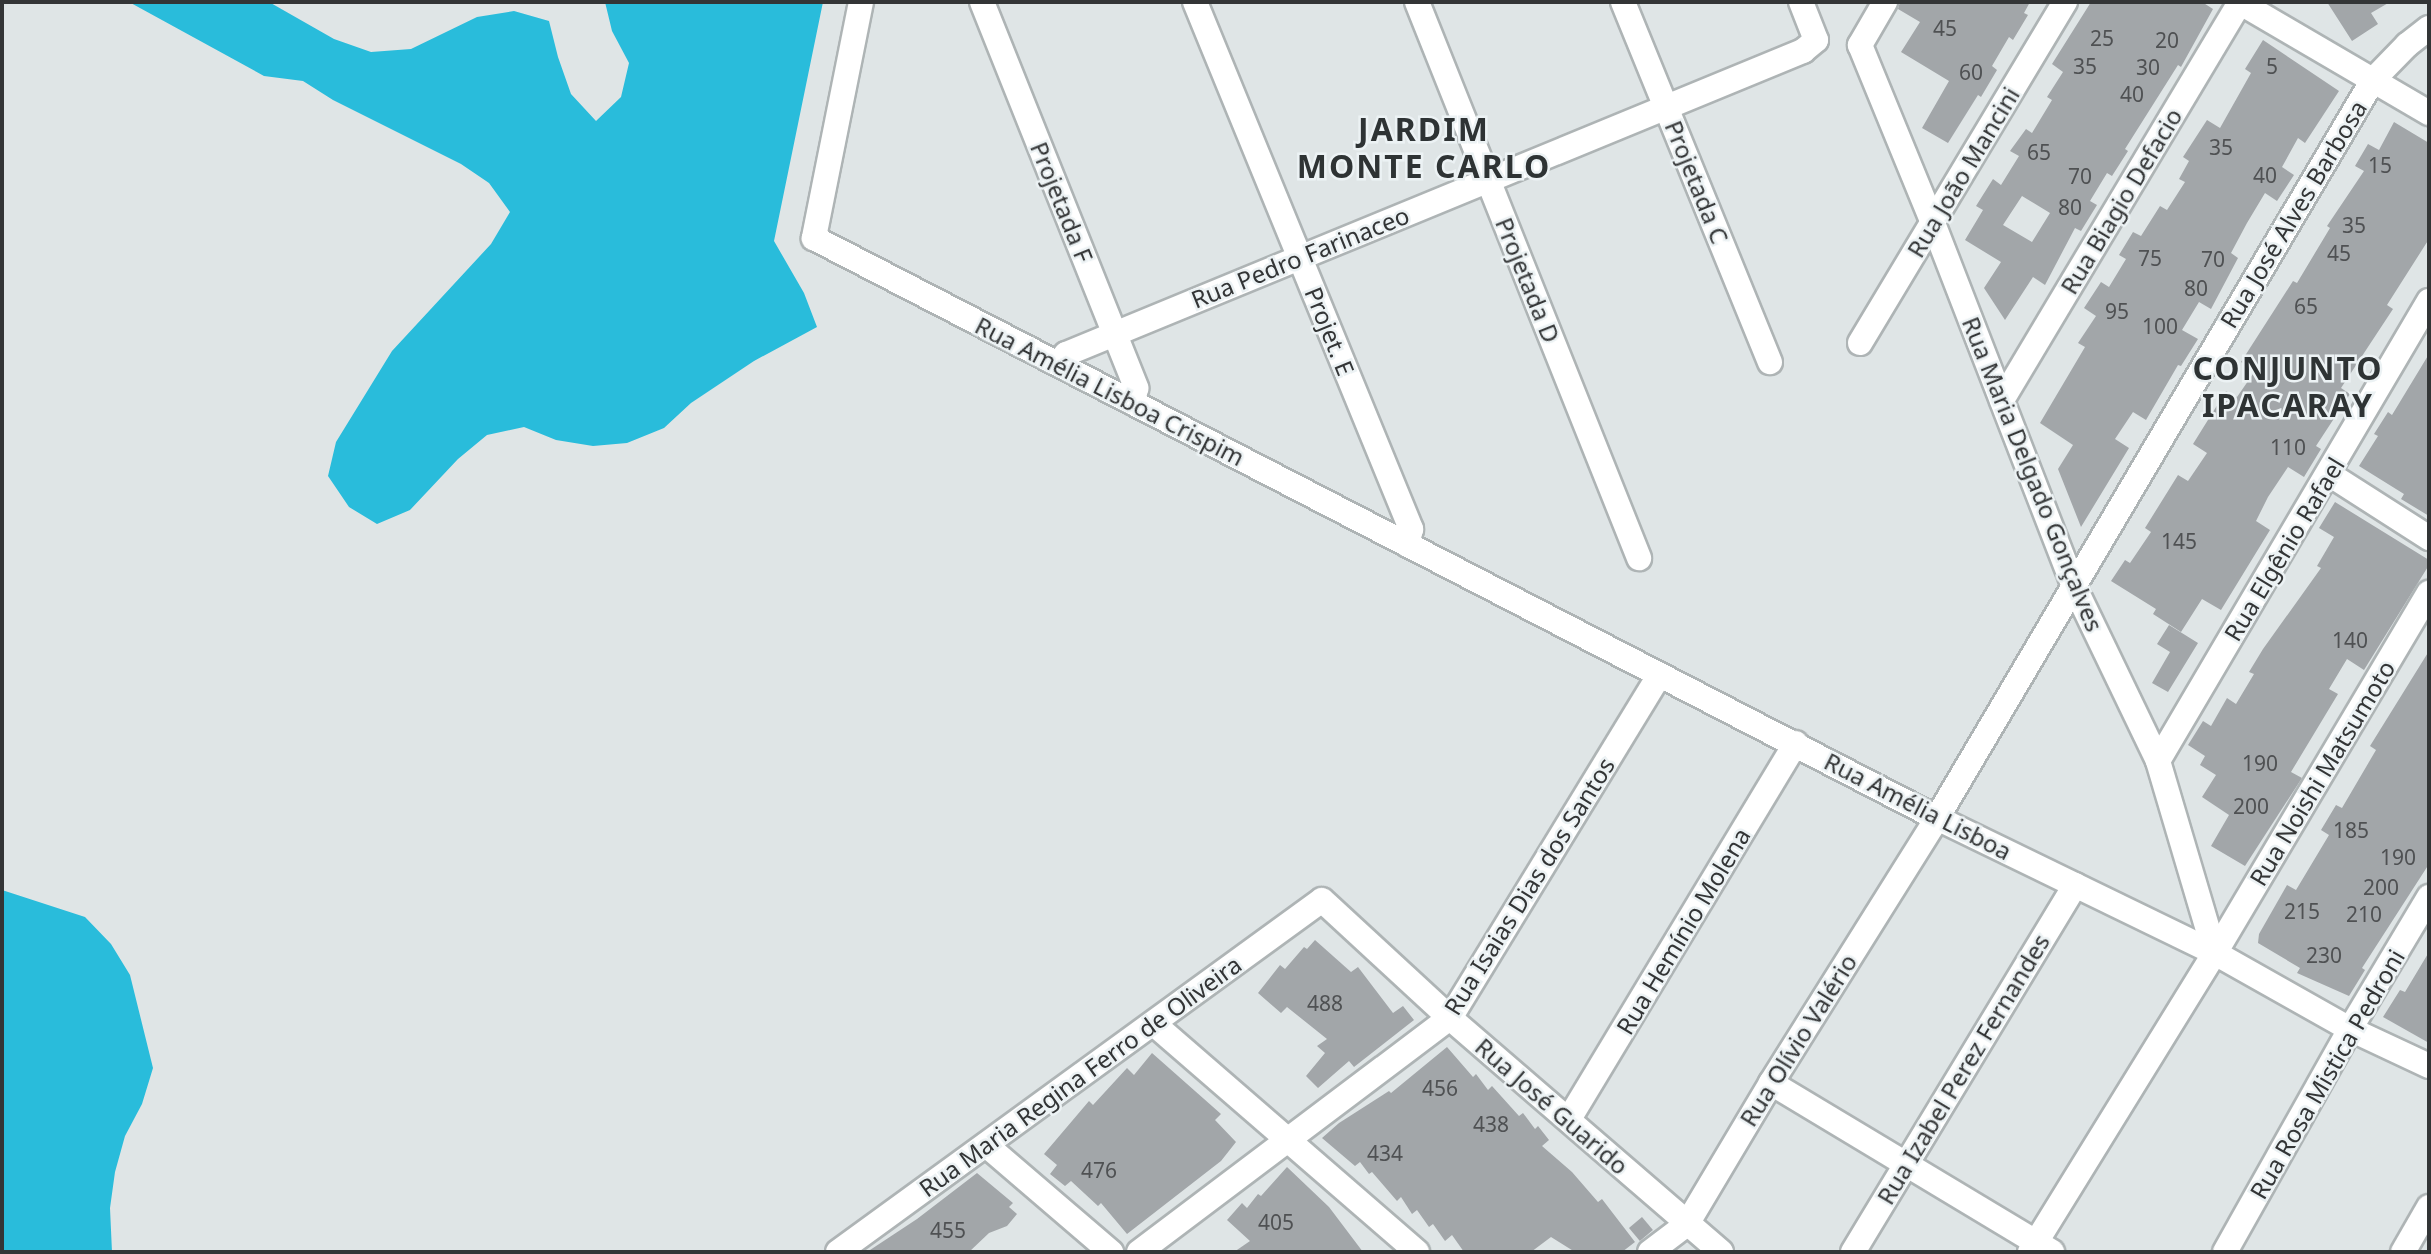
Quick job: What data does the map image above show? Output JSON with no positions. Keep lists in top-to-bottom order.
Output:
{
  "streets": {
    "street": [
      "Rua João Mancini",
      "Projetada C",
      "Rua Biagio Defacio",
      "Projetada F",
      "Rua José Alves Barbosa",
      "Rua Pedro Farinaceo",
      "Projetada D",
      "Projet. E",
      "Rua Amélia Lisboa Crispim",
      "Rua Maria Delgado Gonçalves",
      "Rua Elgênio Rafael",
      "Rua Noishi Matsumoto",
      "Rua Amélia Lisboa",
      "Rua Isaias Dias dos Santos",
      "Rua Hemínio Molena",
      "Rua Olívio Valério",
      "Rua Izabel Perez Fernandes",
      "Rua Rosa Mistica Pedroni",
      "Rua Maria Regina Ferro de Oliveira",
      "Rua José Guarido"
    ]
  },
  "crossings": [
    ["Rua João Mancini", "Rua Maria Delgado Gonçalves"],
    ["Projetada C", "Rua Pedro Farinaceo"],
    ["Rua Biagio Defacio", "Rua Maria Delgado Gonçalves"],
    ["Projetada F", "Rua Pedro Farinaceo"],
    ["Projetada F", "Rua Amélia Lisboa Crispim"],
    ["Rua José Alves Barbosa", "Rua Maria Delgado Gonçalves"],
    ["Rua José Alves Barbosa", "Rua Amélia Lisboa"],
    ["Rua José Alves Barbosa", "Rua Olívio Valério"],
    ["Rua Pedro Farinaceo", "Projetada D"],
    ["Rua Pedro Farinaceo", "Projet. E"],
    ["Rua Pedro Farinaceo", "Rua Amélia Lisboa Crispim"],
    ["Projet. E", "Rua Amélia Lisboa Crispim"],
    ["Projet. E", "Rua Amélia Lisboa"],
    ["Rua Amélia Lisboa Crispim", "Rua Amélia Lisboa"],
    ["Rua Maria Delgado Gonçalves", "Rua Elgênio Rafael"],
    ["Rua Maria Delgado Gonçalves", "Rua Noishi Matsumoto"],
    ["Rua Maria Delgado Gonçalves", "Rua Amélia Lisboa"],
    ["Rua Noishi Matsumoto", "Rua Amélia Lisboa"],
    ["Rua Amélia Lisboa", "Rua Isaias Dias dos Santos"],
    ["Rua Amélia Lisboa", "Rua Hemínio Molena"],
    ["Rua Amélia Lisboa", "Rua Olívio Valério"],
    ["Rua Amélia Lisboa", "Rua Izabel Perez Fernandes"],
    ["Rua Amélia Lisboa", "Rua Rosa Mistica Pedroni"],
    ["Rua Isaias Dias dos Santos", "Rua José Guarido"],
    ["Rua Hemínio Molena", "Rua José Guarido"],
    ["Rua Olívio Valério", "Rua José Guarido"],
    ["Rua Maria Regina Ferro de Oliveira", "Rua José Guarido"]
  ],
  "districts": ["JARDIM MONTE CARLO", "CONJUNTO IPACARAY"],
  "house_numbers": [
    "45",
    "25",
    "20",
    "35",
    "5",
    "30",
    "60",
    "40",
    "35",
    "65",
    "15",
    "40",
    "70",
    "80",
    "35",
    "45",
    "75",
    "70",
    "80",
    "65",
    "95",
    "100",
    "110",
    "145",
    "140",
    "190",
    "200",
    "185",
    "190",
    "200",
    "215",
    "210",
    "230",
    "488",
    "456",
    "438",
    "434",
    "476",
    "405",
    "455"
  ]
}
